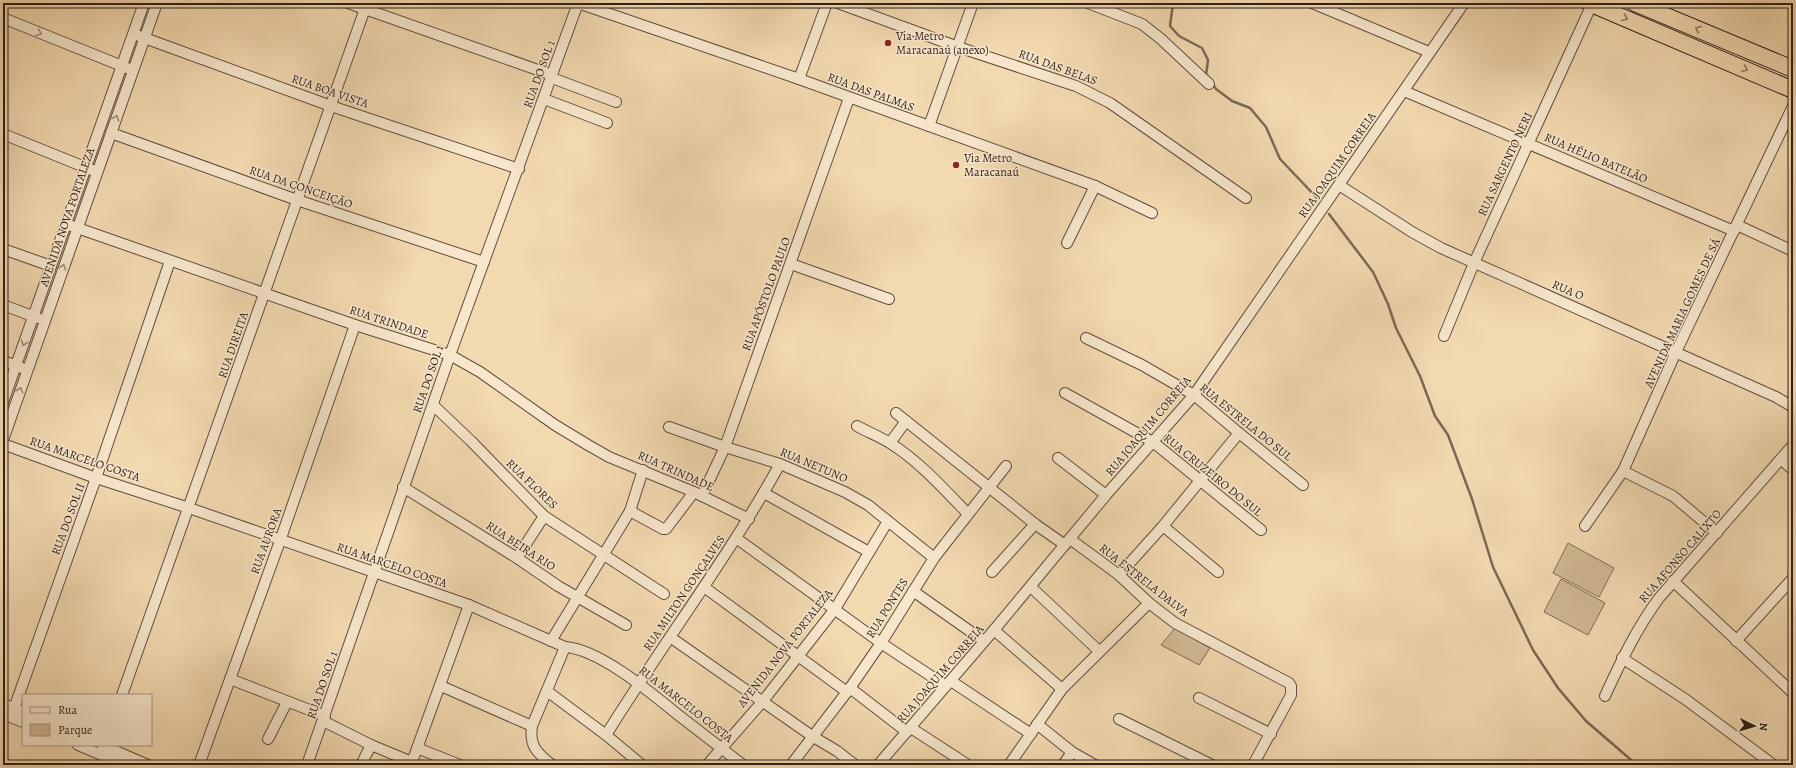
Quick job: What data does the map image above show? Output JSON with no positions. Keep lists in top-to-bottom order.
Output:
{
  "streets": {
    "street": [
      "RUA DAS BELAS",
      "RUA DO SOL 1",
      "RUA BOA VISTA",
      "RUA DAS PALMAS",
      "RUA HÉLIO BATELÃO",
      "RUA SARGENTO NERI",
      "RUA JOAQUIM CORREIA",
      "RUA DA CONCEIÇÃO",
      "AVENIDA NOVA FORTALEZA",
      "RUA O",
      "RUA APÓSTOLO PAULO",
      "AVENIDA MARIA GOMES DE SÁ",
      "RUA TRINDADE",
      "RUA DIREITA",
      "RUA ESTRELA DO SUL",
      "RUA MARCELO COSTA",
      "RUA NETUNO",
      "RUA CRUZEIRO DO SUL",
      "RUA FLORES",
      "RUA DO SOL II",
      "RUA AURORA",
      "RUA BEIRA RIO",
      "RUA AFONSO CALIXTO",
      "RUA ESTRELA DALVA",
      "RUA MILTON GONÇALVES",
      "RUA PONTES"
    ]
  },
  "crossings": [
    ["RUA DO SOL 1", "RUA BOA VISTA"],
    ["RUA DO SOL 1", "RUA DAS PALMAS"],
    ["RUA DO SOL 1", "RUA DA CONCEIÇÃO"],
    ["RUA DO SOL 1", "RUA TRINDADE"],
    ["RUA DO SOL 1", "RUA MARCELO COSTA"],
    ["RUA DO SOL 1", "RUA FLORES"],
    ["RUA DO SOL 1", "RUA BEIRA RIO"],
    ["RUA BOA VISTA", "AVENIDA NOVA FORTALEZA"],
    ["RUA BOA VISTA", "RUA DIREITA"],
    ["RUA DAS PALMAS", "RUA APÓSTOLO PAULO"],
    ["RUA HÉLIO BATELÃO", "RUA SARGENTO NERI"],
    ["RUA HÉLIO BATELÃO", "RUA JOAQUIM CORREIA"],
    ["RUA HÉLIO BATELÃO", "AVENIDA MARIA GOMES DE SÁ"],
    ["RUA SARGENTO NERI", "RUA O"],
    ["RUA JOAQUIM CORREIA", "RUA O"],
    ["RUA JOAQUIM CORREIA", "RUA ESTRELA DO SUL"],
    ["RUA JOAQUIM CORREIA", "RUA CRUZEIRO DO SUL"],
    ["RUA JOAQUIM CORREIA", "RUA ESTRELA DALVA"],
    ["RUA DA CONCEIÇÃO", "AVENIDA NOVA FORTALEZA"],
    ["RUA DA CONCEIÇÃO", "RUA DIREITA"],
    ["AVENIDA NOVA FORTALEZA", "RUA TRINDADE"],
    ["AVENIDA NOVA FORTALEZA", "RUA MARCELO COSTA"],
    ["AVENIDA NOVA FORTALEZA", "RUA NETUNO"],
    ["RUA O", "AVENIDA MARIA GOMES DE SÁ"],
    ["RUA APÓSTOLO PAULO", "RUA TRINDADE"],
    ["RUA APÓSTOLO PAULO", "RUA NETUNO"],
    ["RUA TRINDADE", "RUA DIREITA"],
    ["RUA TRINDADE", "RUA DO SOL II"],
    ["RUA TRINDADE", "RUA AURORA"],
    ["RUA TRINDADE", "RUA MILTON GONÇALVES"],
    ["RUA DIREITA", "RUA MARCELO COSTA"],
    ["RUA MARCELO COSTA", "RUA DO SOL II"],
    ["RUA MARCELO COSTA", "RUA AURORA"],
    ["RUA MARCELO COSTA", "RUA MILTON GONÇALVES"],
    ["RUA NETUNO", "RUA MILTON GONÇALVES"],
    ["RUA NETUNO", "RUA PONTES"],
    ["RUA ESTRELA DALVA", "RUA PONTES"]
  ],
  "places": ["Via Metro Maracanaú (anexo)", "Via Metro Maracanaú"],
  "legend": ["Rua", "Parque"],
  "north": "right"
}
